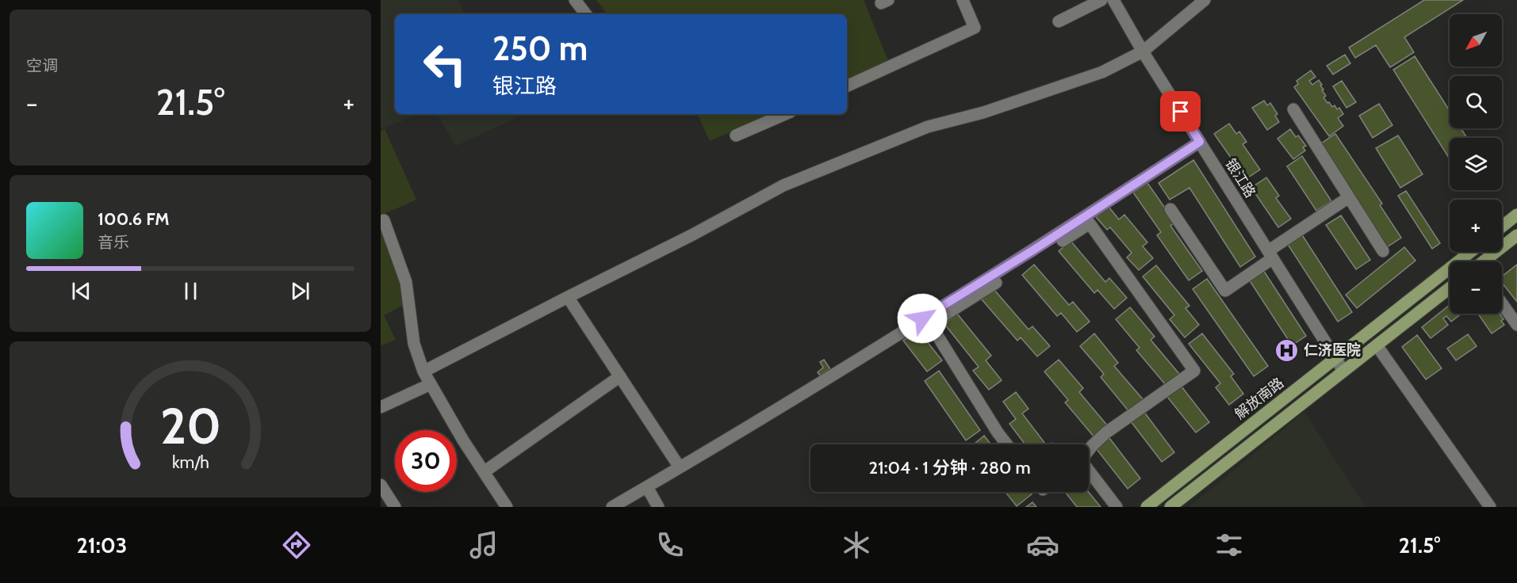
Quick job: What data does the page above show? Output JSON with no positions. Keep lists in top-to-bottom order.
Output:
{
  "streets": {
    "main road": ["解放南路"],
    "street": ["银江路"]
  },
  "crossings": [
    ["银江路", "解放南路"]
  ],
  "places": {
    "hospital": ["仁济医院"]
  },
  "north": "bottom left",
  "page": {
    "tile": "空调",
    "map_buttons": ["+", "−"],
    "turn": ["250 m", "银江路"],
    "heat": ["−", "21.5°", "+"],
    "song": ["100.6 FM", "音乐"],
    "limit": "30",
    "trip": "21:04 · 1 分钟 · 280 m",
    "tabs": ["21:03", "21.5°"],
    "gauge": ["20", "km/h"]
  }
}
